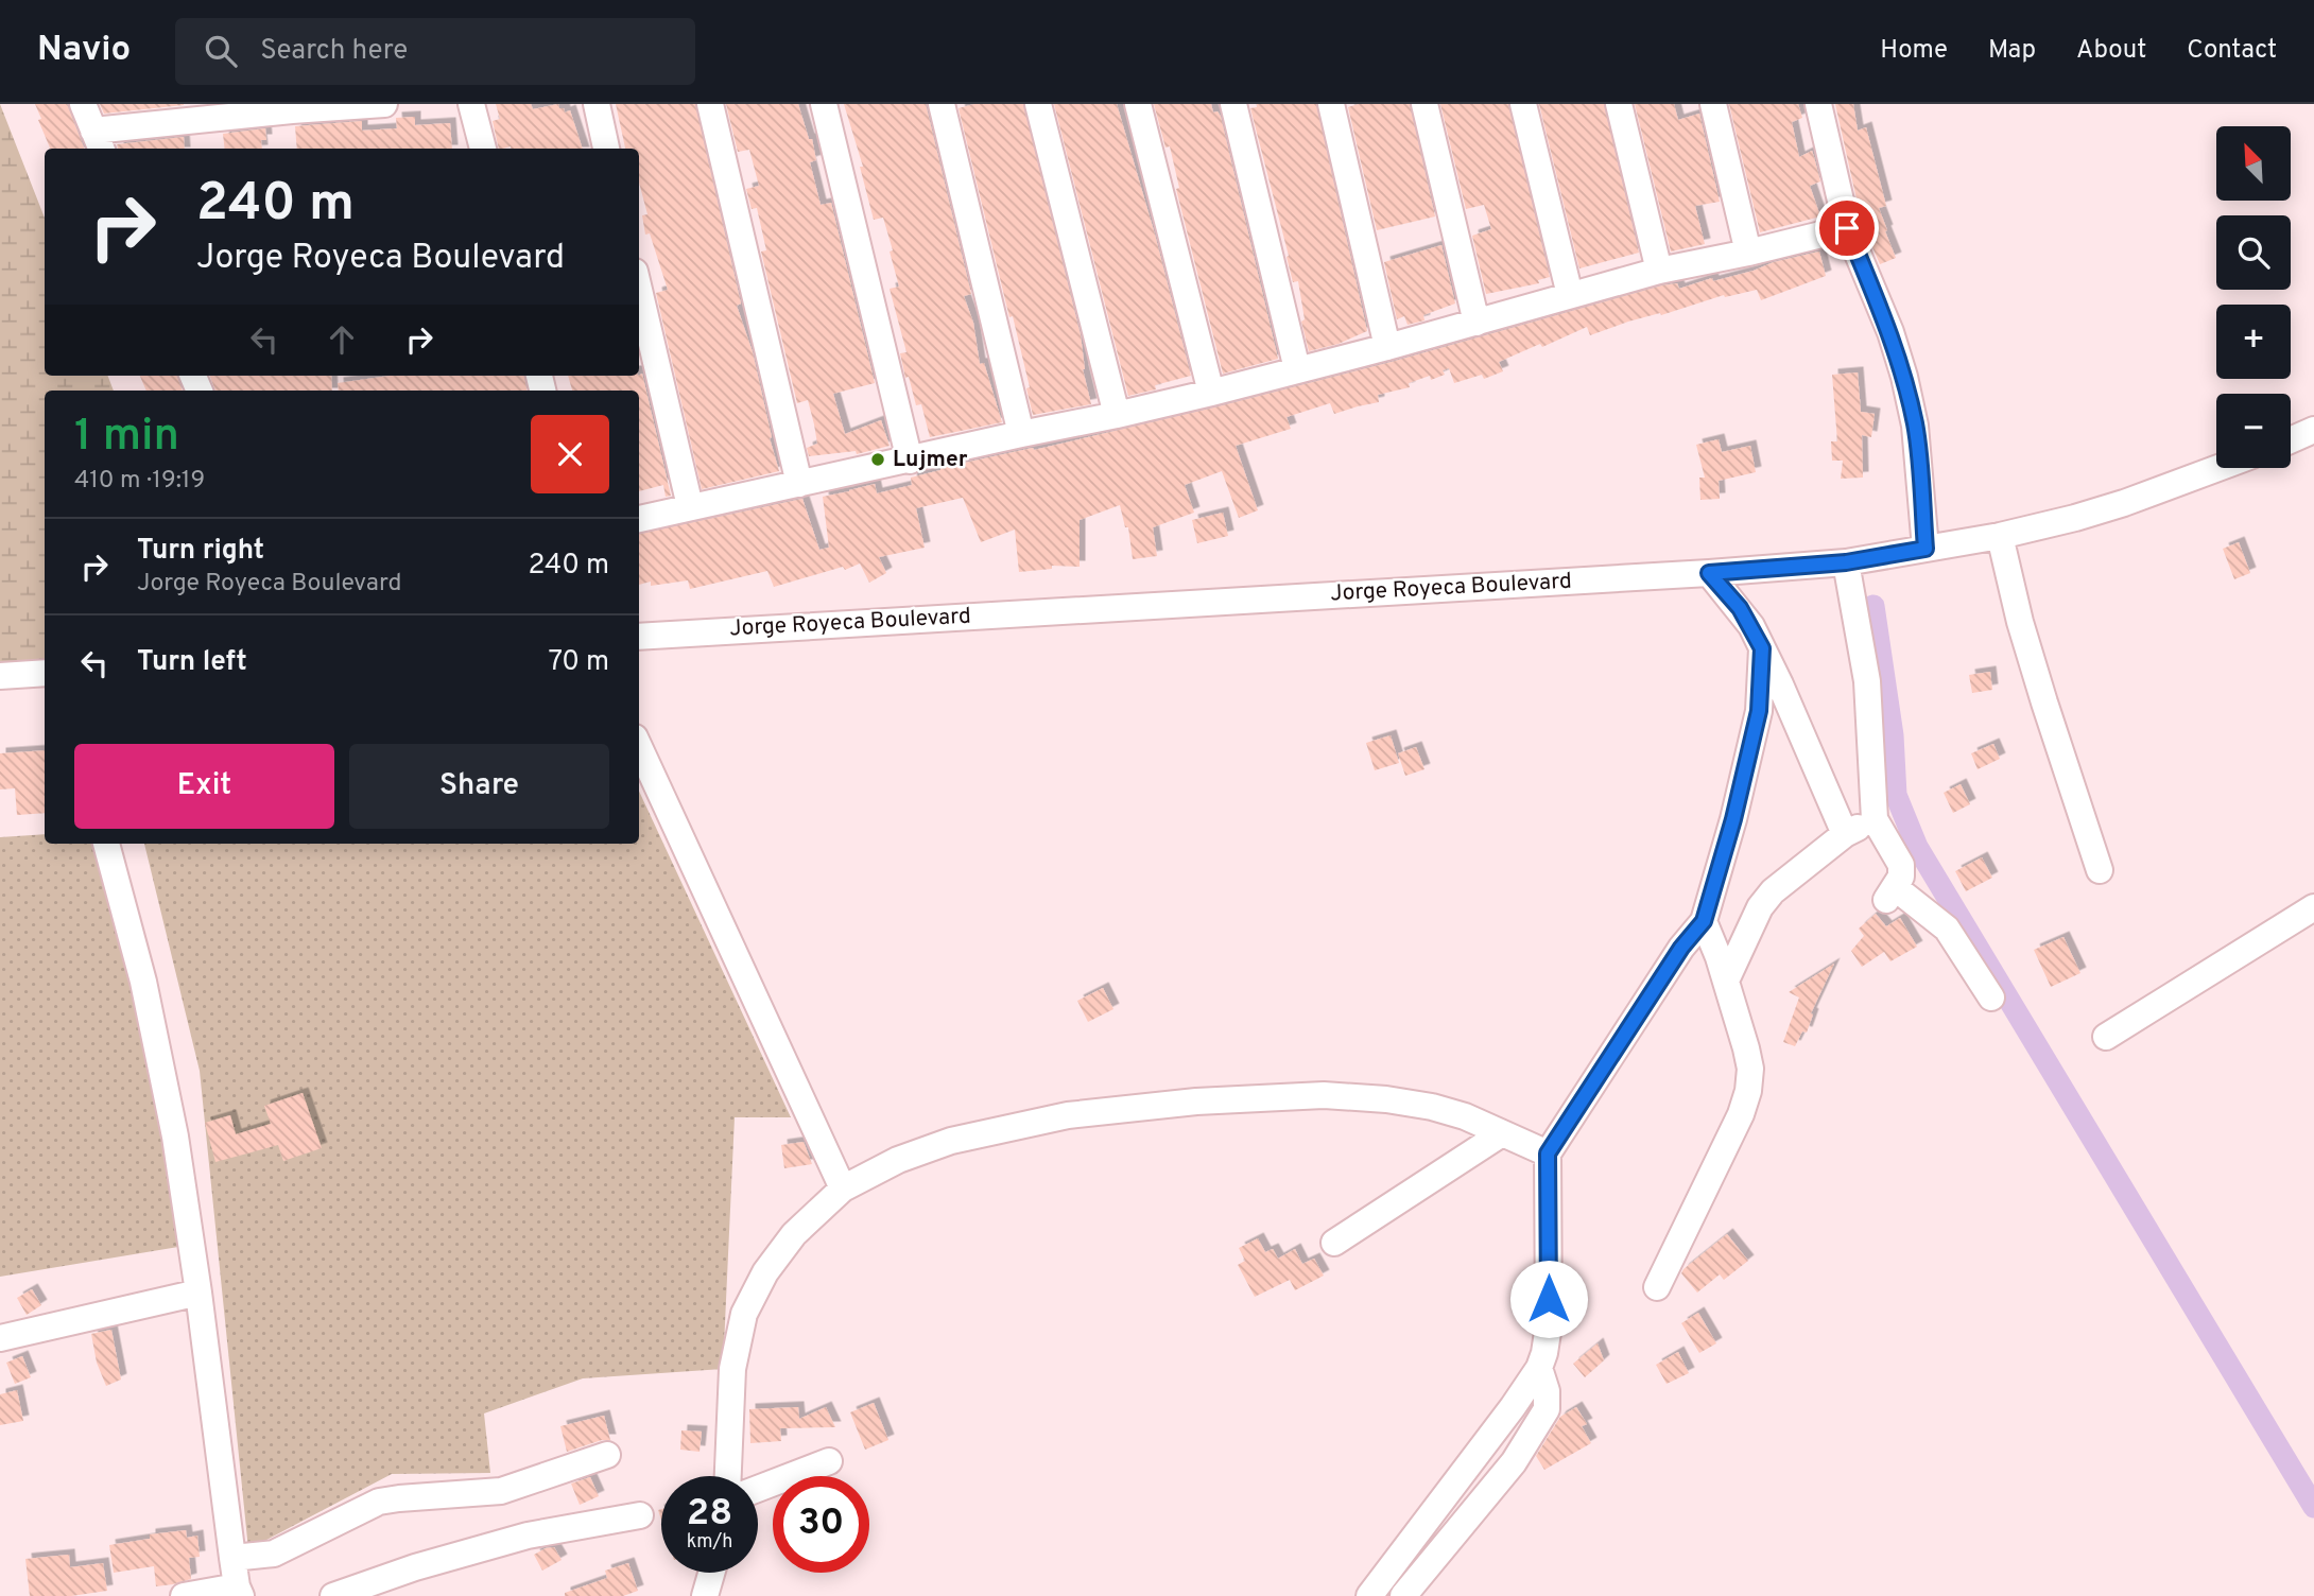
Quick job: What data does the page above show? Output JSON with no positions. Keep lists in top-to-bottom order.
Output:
{
  "streets": {
    "street": ["Jorge Royeca Boulevard"]
  },
  "places": ["Lujmer"],
  "north": "top left",
  "page": {
    "header": "Navio",
    "search": "Search here",
    "nav": [
      "Home",
      "Map",
      "About",
      "Contact"
    ],
    "map_buttons": ["+", "−"],
    "turn": ["240 m", "Jorge Royeca Boulevard"],
    "heading": ["1 min", "410 m · 19:19"],
    "list": [
      {
        "name": "Turn right",
        "note": "Jorge Royeca Boulevard",
        "value": "240 m"
      },
      {
        "name": "Turn left",
        "value": "70 m"
      }
    ],
    "buttons": ["Exit", "Share"],
    "speed": "28 km/h",
    "limit": "30"
  }
}
